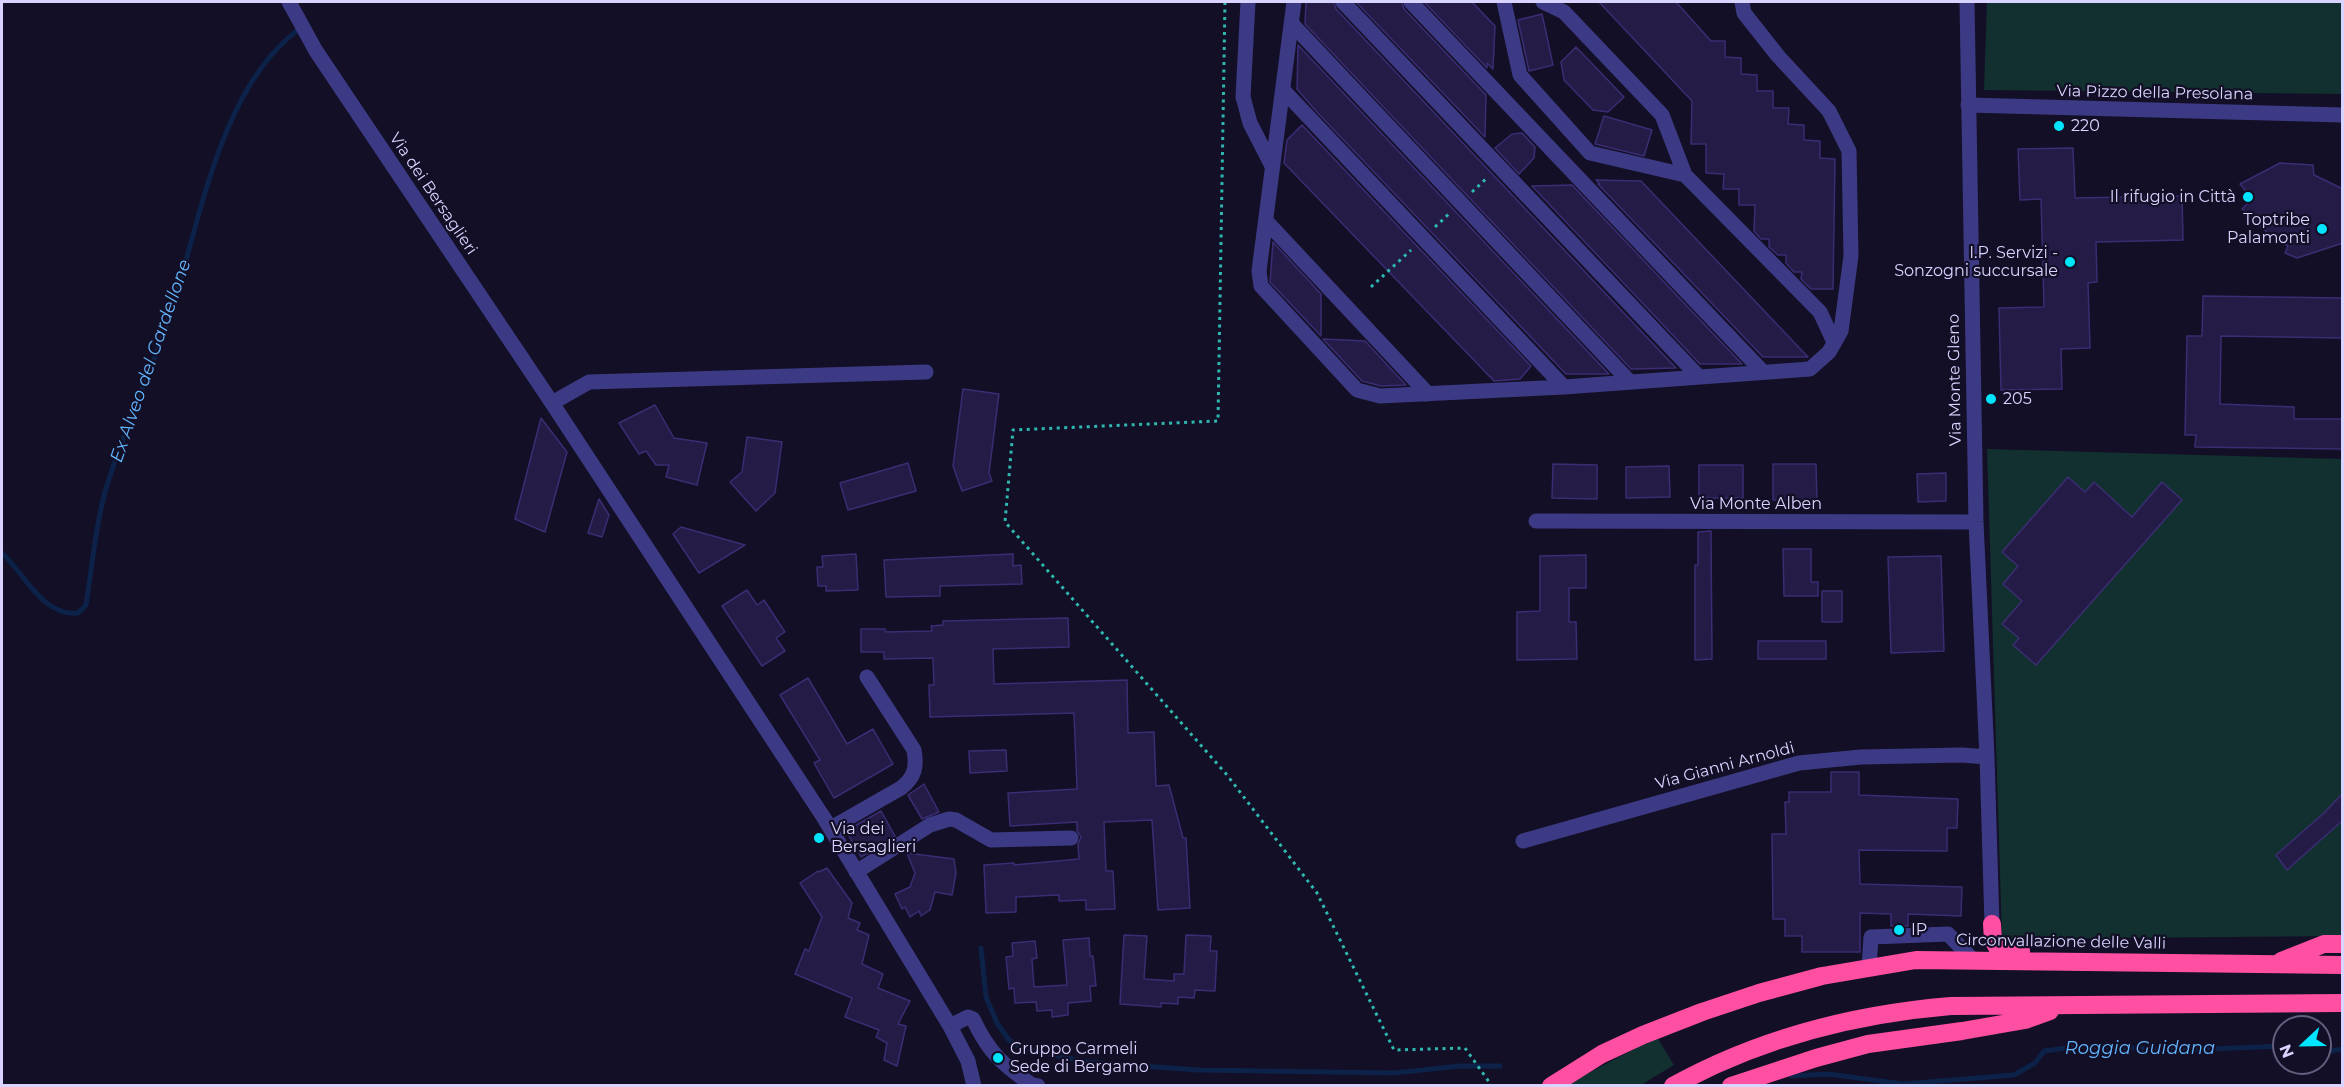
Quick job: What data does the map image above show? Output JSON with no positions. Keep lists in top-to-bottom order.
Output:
{
  "streets": {
    "highway": ["Circonvallazione delle Valli"],
    "street": [
      "Via Pizzo della Presolana",
      "Via dei Bersaglieri",
      "Via Monte Gleno",
      "Via Monte Alben",
      "Via Gianni Arnoldi"
    ]
  },
  "crossings": [
    ["Via Pizzo della Presolana", "Via Monte Gleno"],
    ["Via Monte Gleno", "Via Monte Alben"],
    ["Via Monte Gleno", "Via Gianni Arnoldi"]
  ],
  "water": ["Ex Alveo del Gardellone", "Roggia Guidana"],
  "places": [
    "220",
    "Il rifugio in Città",
    "Toptribe Palamonti",
    "I.P. Servizi - Sonzogni succursale",
    "205",
    "Via dei Bersaglieri",
    "IP",
    "Gruppo Carmeli Sede di Bergamo"
  ],
  "north": "left"
}
